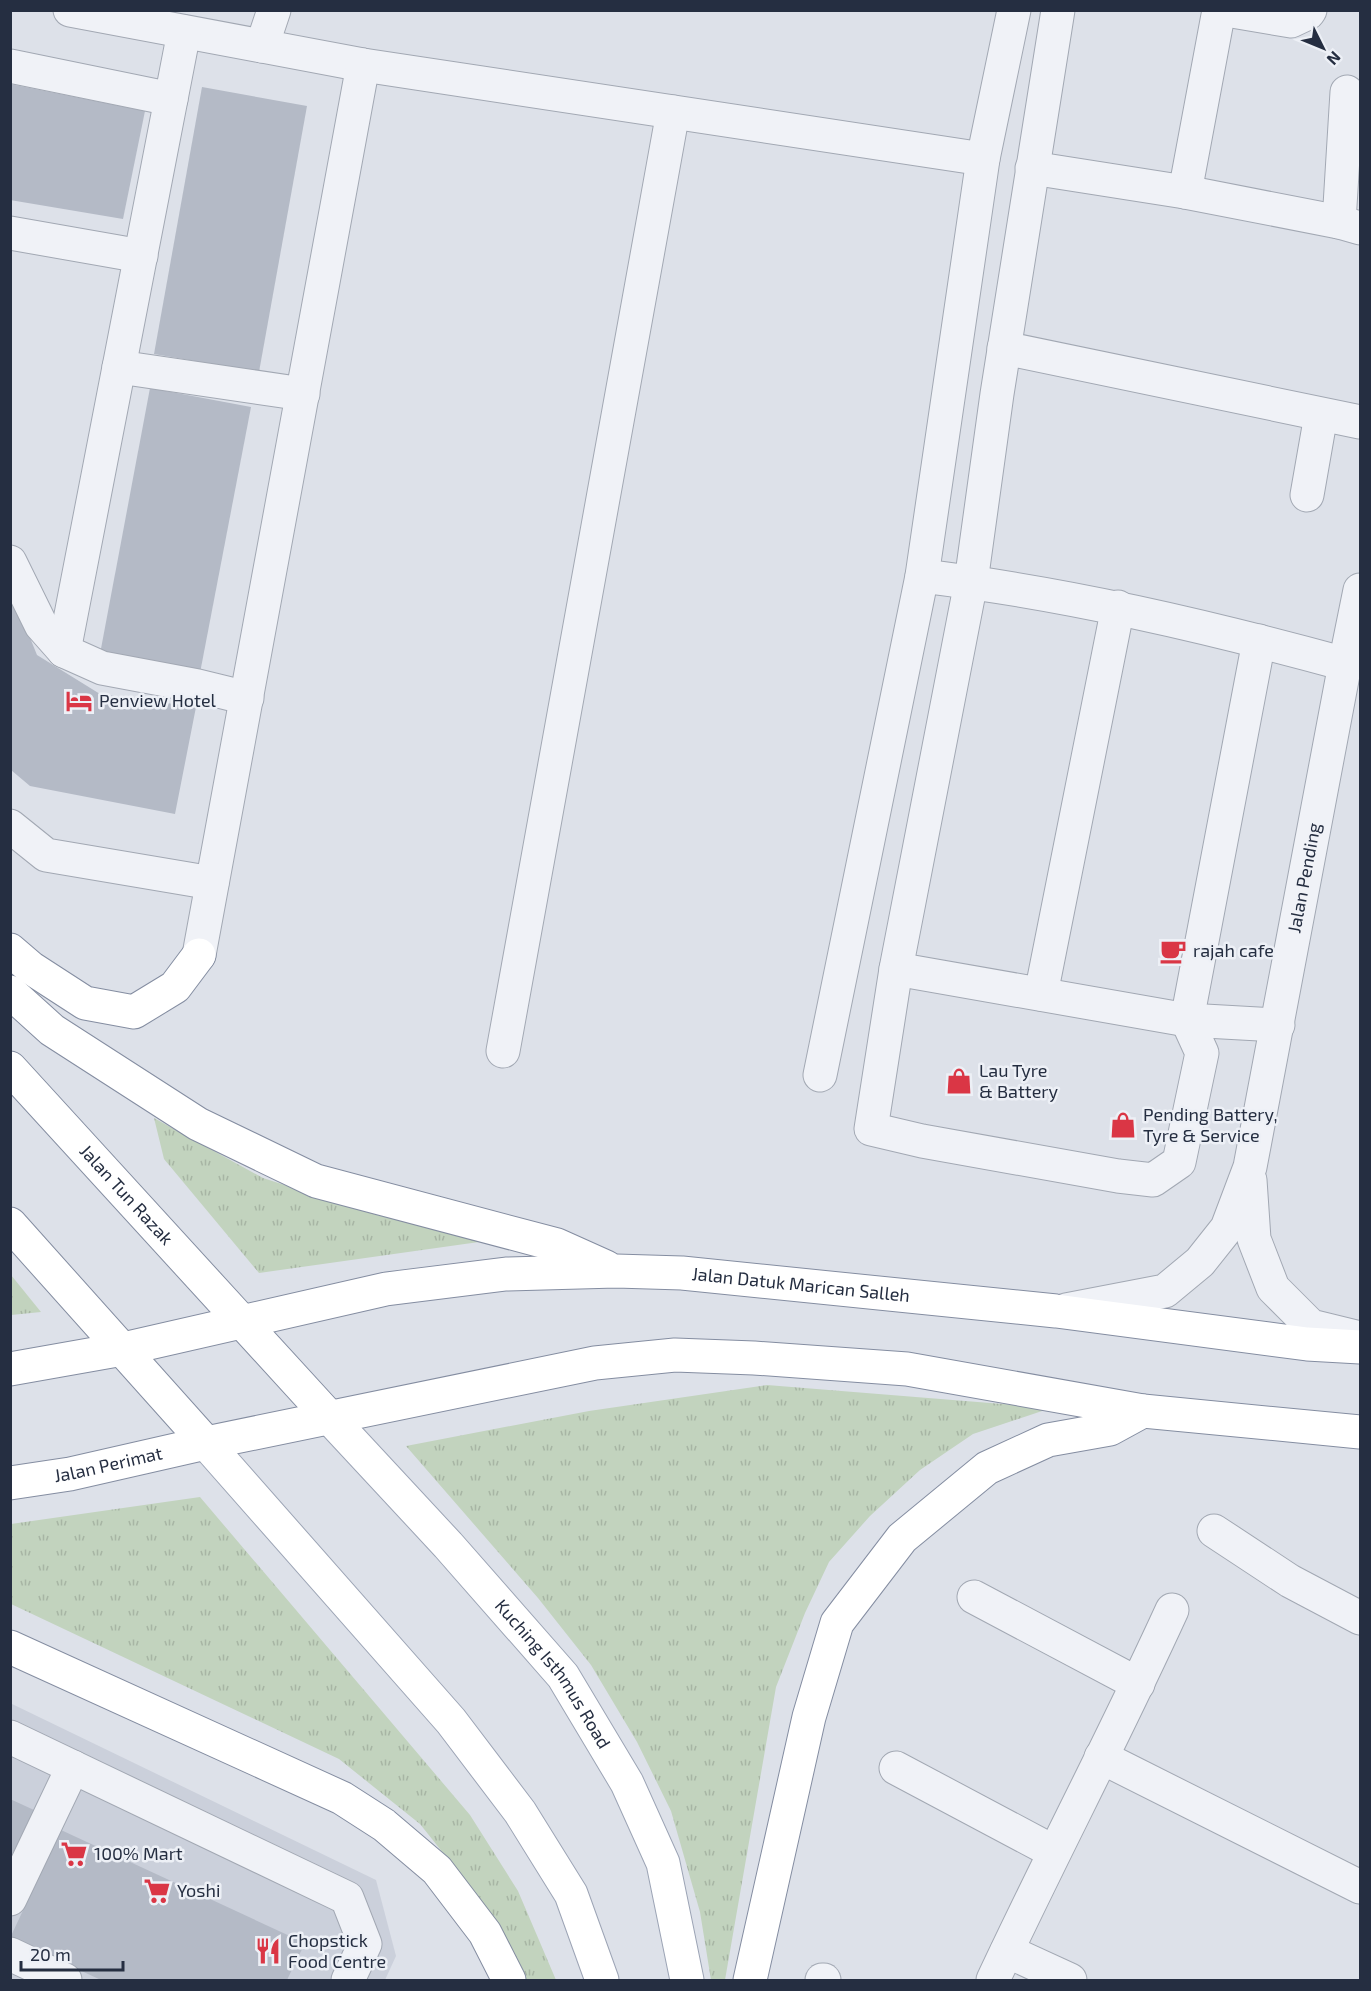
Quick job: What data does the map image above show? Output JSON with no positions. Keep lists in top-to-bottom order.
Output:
{
  "streets": {
    "main road": [
      "Jalan Tun Razak",
      "Jalan Datuk Marican Salleh",
      "Jalan Perimat",
      "Kuching Isthmus Road"
    ],
    "street": ["Jalan Pending"]
  },
  "crossings": [
    ["Jalan Tun Razak", "Jalan Datuk Marican Salleh"],
    ["Jalan Tun Razak", "Jalan Perimat"],
    ["Jalan Tun Razak", "Kuching Isthmus Road"],
    ["Jalan Perimat", "Kuching Isthmus Road"]
  ],
  "places": {
    "hotel": ["Penview Hotel"],
    "cafe": ["rajah cafe"],
    "shop": ["Lau Tyre & Battery", "Pending Battery, Tyre & Service"],
    "supermarket": ["100% Mart", "Yoshi"],
    "restaurant": ["Chopstick Food Centre"]
  },
  "scale_bar": "20 m",
  "north": "bottom right"
}
